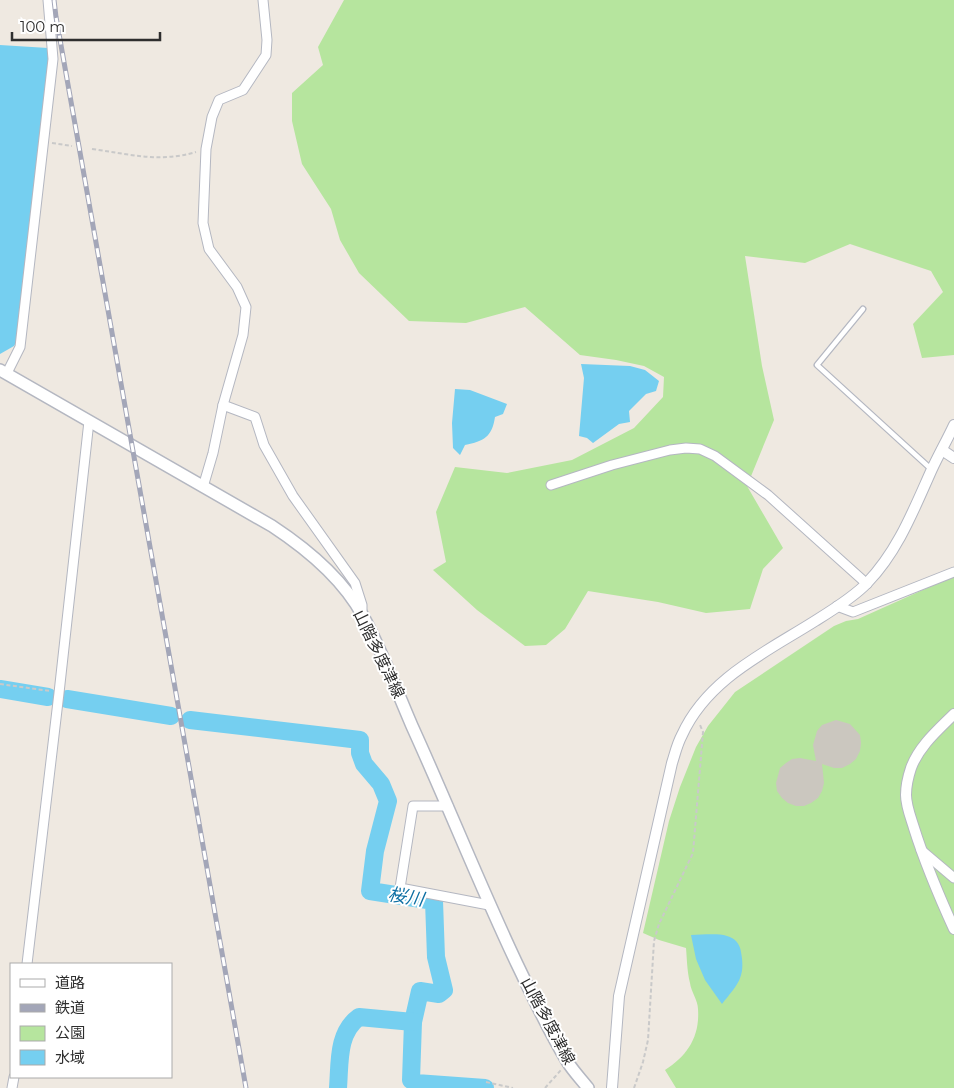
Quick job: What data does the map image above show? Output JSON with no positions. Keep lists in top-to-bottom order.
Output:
{
  "streets": {
    "main road": ["山階多度津線"]
  },
  "water": ["桜川"],
  "legend": [
    "道路",
    "鉄道",
    "公園",
    "水域"
  ],
  "scale_bar": "100 m"
}
